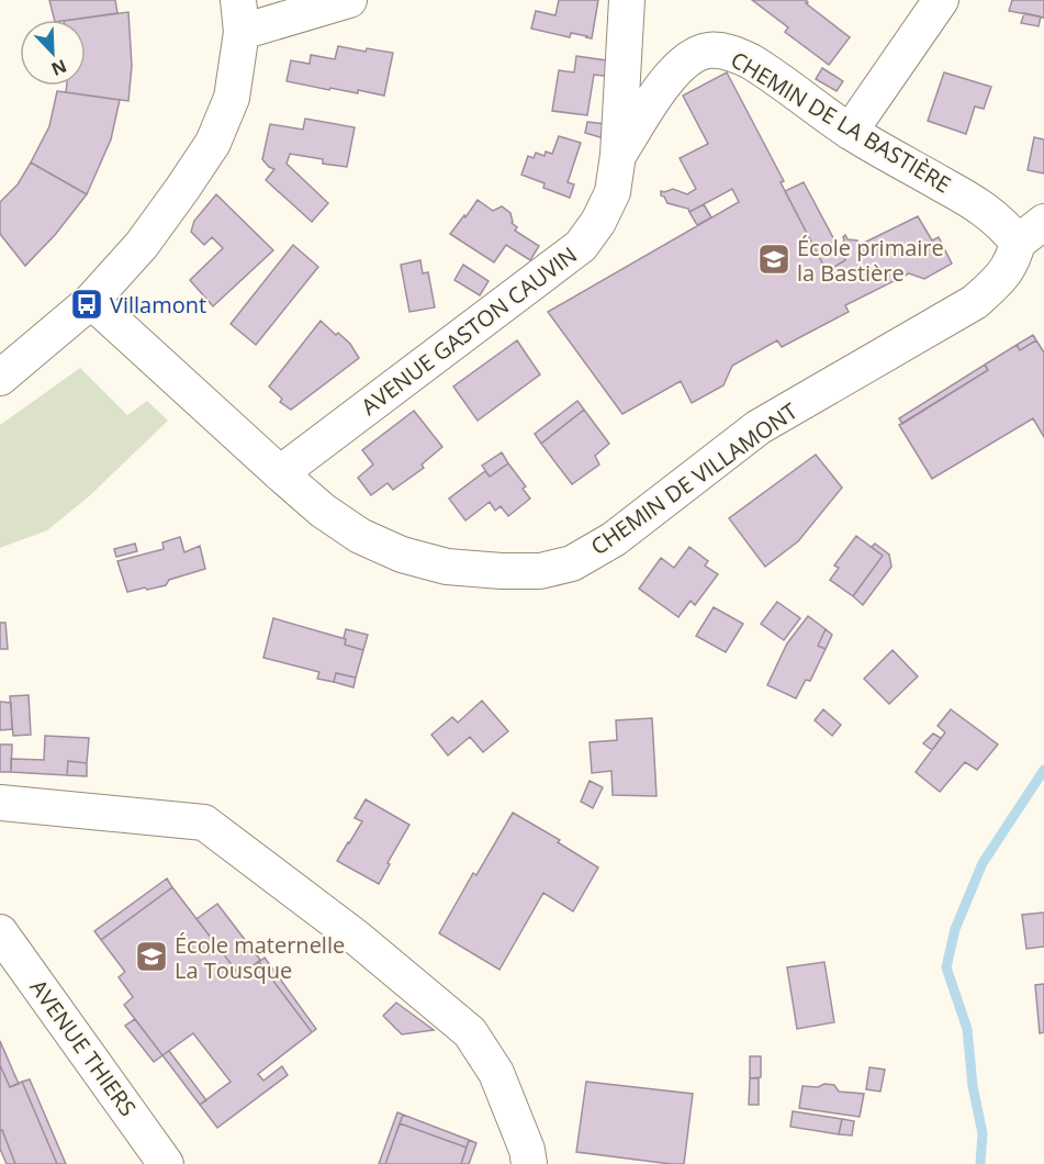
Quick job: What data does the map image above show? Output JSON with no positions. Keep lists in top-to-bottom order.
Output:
{
  "streets": {
    "street": [
      "CHEMIN DE LA BASTIÈRE",
      "AVENUE GASTON CAUVIN",
      "CHEMIN DE VILLAMONT",
      "AVENUE THIERS"
    ]
  },
  "crossings": [
    ["CHEMIN DE LA BASTIÈRE", "AVENUE GASTON CAUVIN"],
    ["CHEMIN DE LA BASTIÈRE", "CHEMIN DE VILLAMONT"],
    ["AVENUE GASTON CAUVIN", "CHEMIN DE VILLAMONT"]
  ],
  "places": {
    "school or university": ["École primaire la Bastière", "École maternelle La Tousque"],
    "bus stop": ["Villamont"]
  },
  "north": "bottom right"
}
